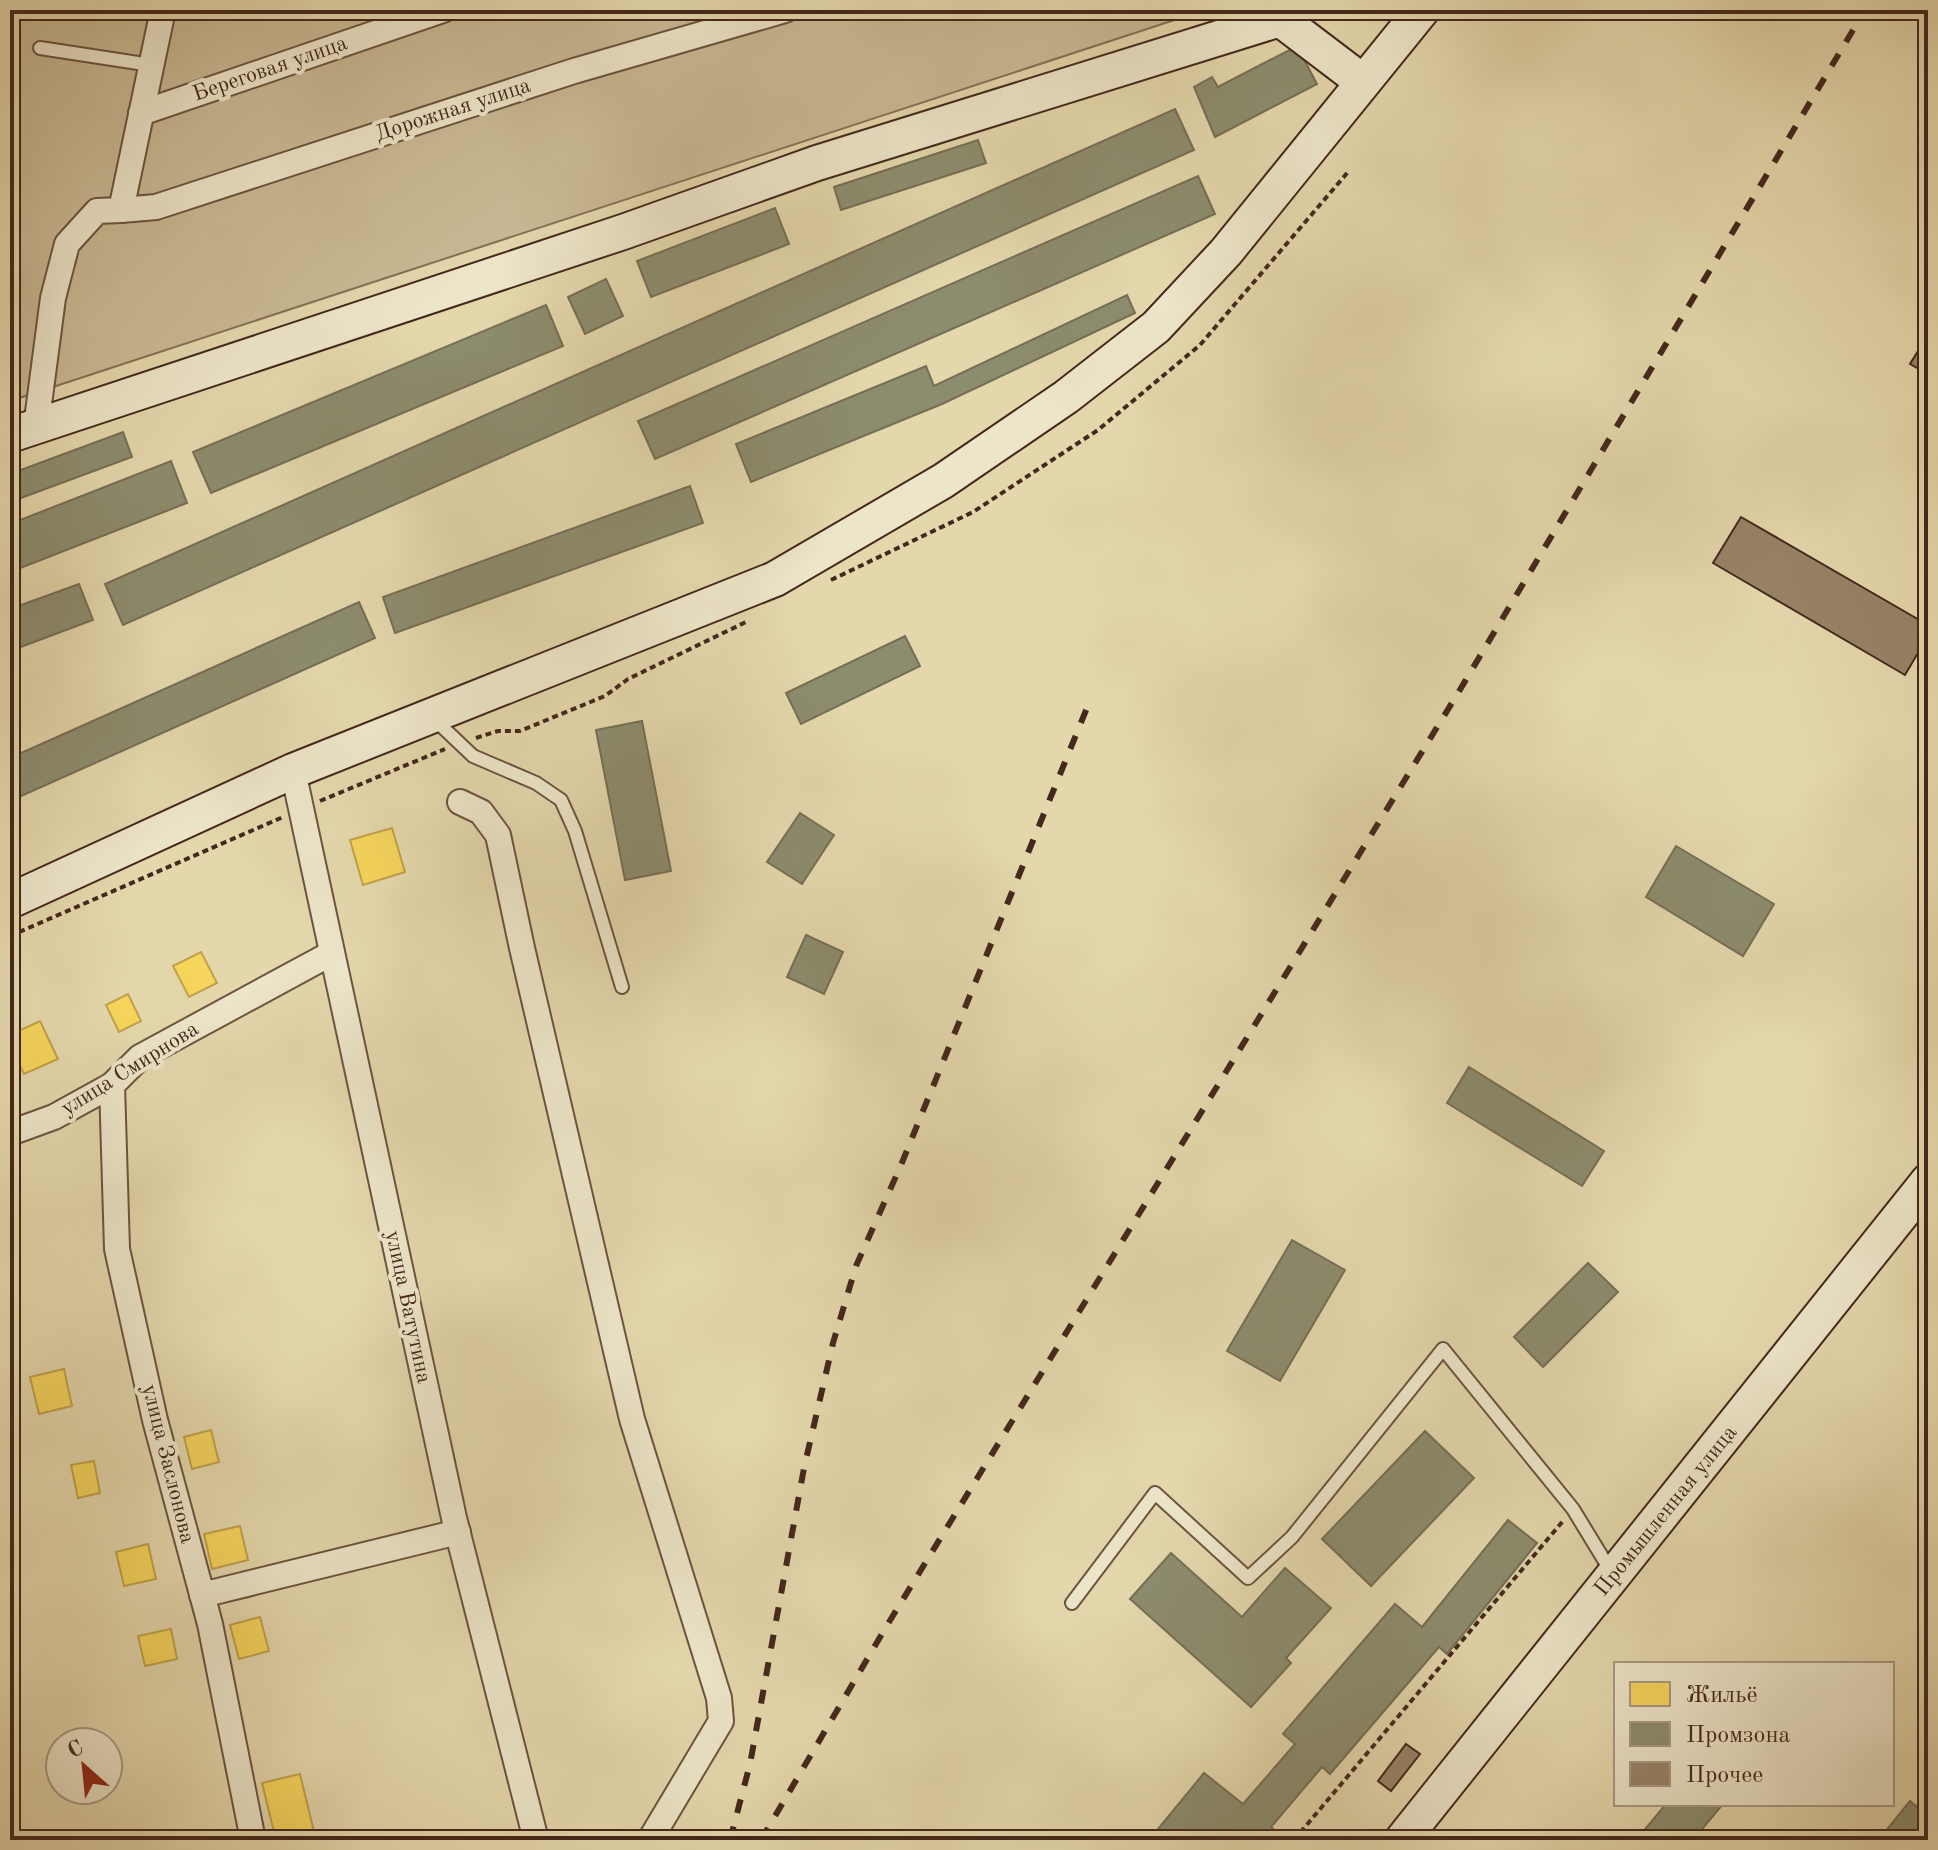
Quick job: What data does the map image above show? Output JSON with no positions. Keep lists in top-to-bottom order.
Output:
{
  "streets": {
    "street": [
      "Береговая улица",
      "Дорожная улица",
      "улица Смирнова",
      "улица Ватутина",
      "улица Заслонова",
      "Промышленная улица"
    ]
  },
  "crossings": [
    ["улица Смирнова", "улица Ватутина"],
    ["улица Смирнова", "улица Заслонова"]
  ],
  "legend": ["Жильё", "Промзона", "Прочее"],
  "north": "top left"
}
